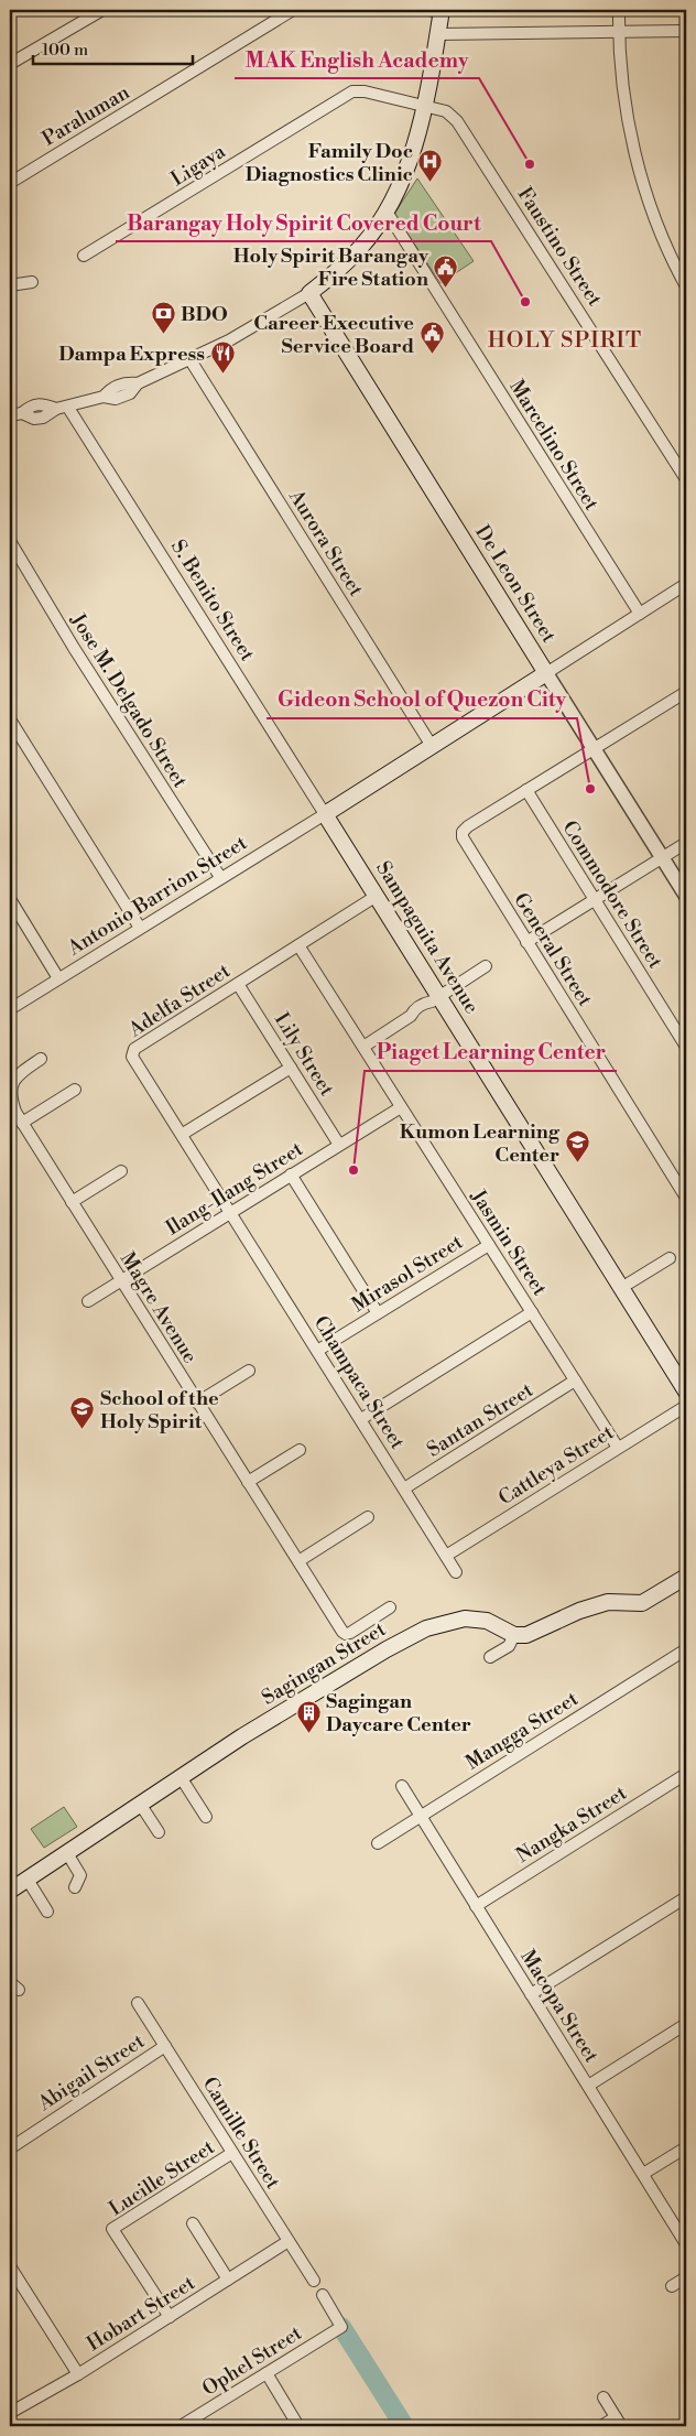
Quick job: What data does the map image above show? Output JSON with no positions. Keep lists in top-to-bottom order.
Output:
{
  "streets": {
    "main road": ["De Leon Street", "Sampaguita Avenue", "Sagingan Street"],
    "street": [
      "Paraluman",
      "Ligaya",
      "Faustino Street",
      "Marcelino Street",
      "Aurora Street",
      "S. Benito Street",
      "Jose M. Delgado Street",
      "Commodore Street",
      "Antonio Barrion Street",
      "General Street",
      "Adelfa Street",
      "Lily Street",
      "Ilang-Ilang Street",
      "Jasmin Street",
      "Mirasol Street",
      "Magre Avenue",
      "Champaca Street",
      "Santan Street",
      "Cattleya Street",
      "Mangga Street",
      "Nangka Street",
      "Macopa Street",
      "Abigail Street",
      "Camille Street",
      "Lucille Street",
      "Hobart Street",
      "Ophel Street"
    ]
  },
  "crossings": [
    ["Ligaya", "Faustino Street"],
    ["S. Benito Street", "Antonio Barrion Street"],
    ["S. Benito Street", "Sampaguita Avenue"],
    ["Jose M. Delgado Street", "Antonio Barrion Street"],
    ["Commodore Street", "General Street"],
    ["Antonio Barrion Street", "Sampaguita Avenue"],
    ["Sampaguita Avenue", "Adelfa Street"],
    ["Adelfa Street", "Lily Street"],
    ["Adelfa Street", "Ilang-Ilang Street"],
    ["Adelfa Street", "Jasmin Street"],
    ["Adelfa Street", "Champaca Street"],
    ["Lily Street", "Ilang-Ilang Street"],
    ["Ilang-Ilang Street", "Jasmin Street"],
    ["Ilang-Ilang Street", "Magre Avenue"],
    ["Ilang-Ilang Street", "Champaca Street"],
    ["Jasmin Street", "Mirasol Street"],
    ["Jasmin Street", "Santan Street"],
    ["Jasmin Street", "Cattleya Street"],
    ["Mirasol Street", "Champaca Street"],
    ["Champaca Street", "Santan Street"],
    ["Champaca Street", "Cattleya Street"],
    ["Mangga Street", "Macopa Street"],
    ["Nangka Street", "Macopa Street"],
    ["Abigail Street", "Camille Street"],
    ["Camille Street", "Lucille Street"],
    ["Camille Street", "Hobart Street"],
    ["Lucille Street", "Hobart Street"]
  ],
  "districts": ["HOLY SPIRIT"],
  "places": {
    "other": [
      "MAK English Academy",
      "Barangay Holy Spirit Covered Court",
      "Gideon School of Quezon City",
      "Piaget Learning Center"
    ],
    "hospital": ["Family Doc Diagnostics Clinic"],
    "public building": ["Holy Spirit Barangay Fire Station", "Career Executive Service Board"],
    "bank": ["BDO"],
    "restaurant": ["Dampa Express"],
    "school or university": ["Kumon Learning Center", "School of the Holy Spirit"],
    "building": ["Sagingan Daycare Center"]
  },
  "scale_bar": "100 m"
}
